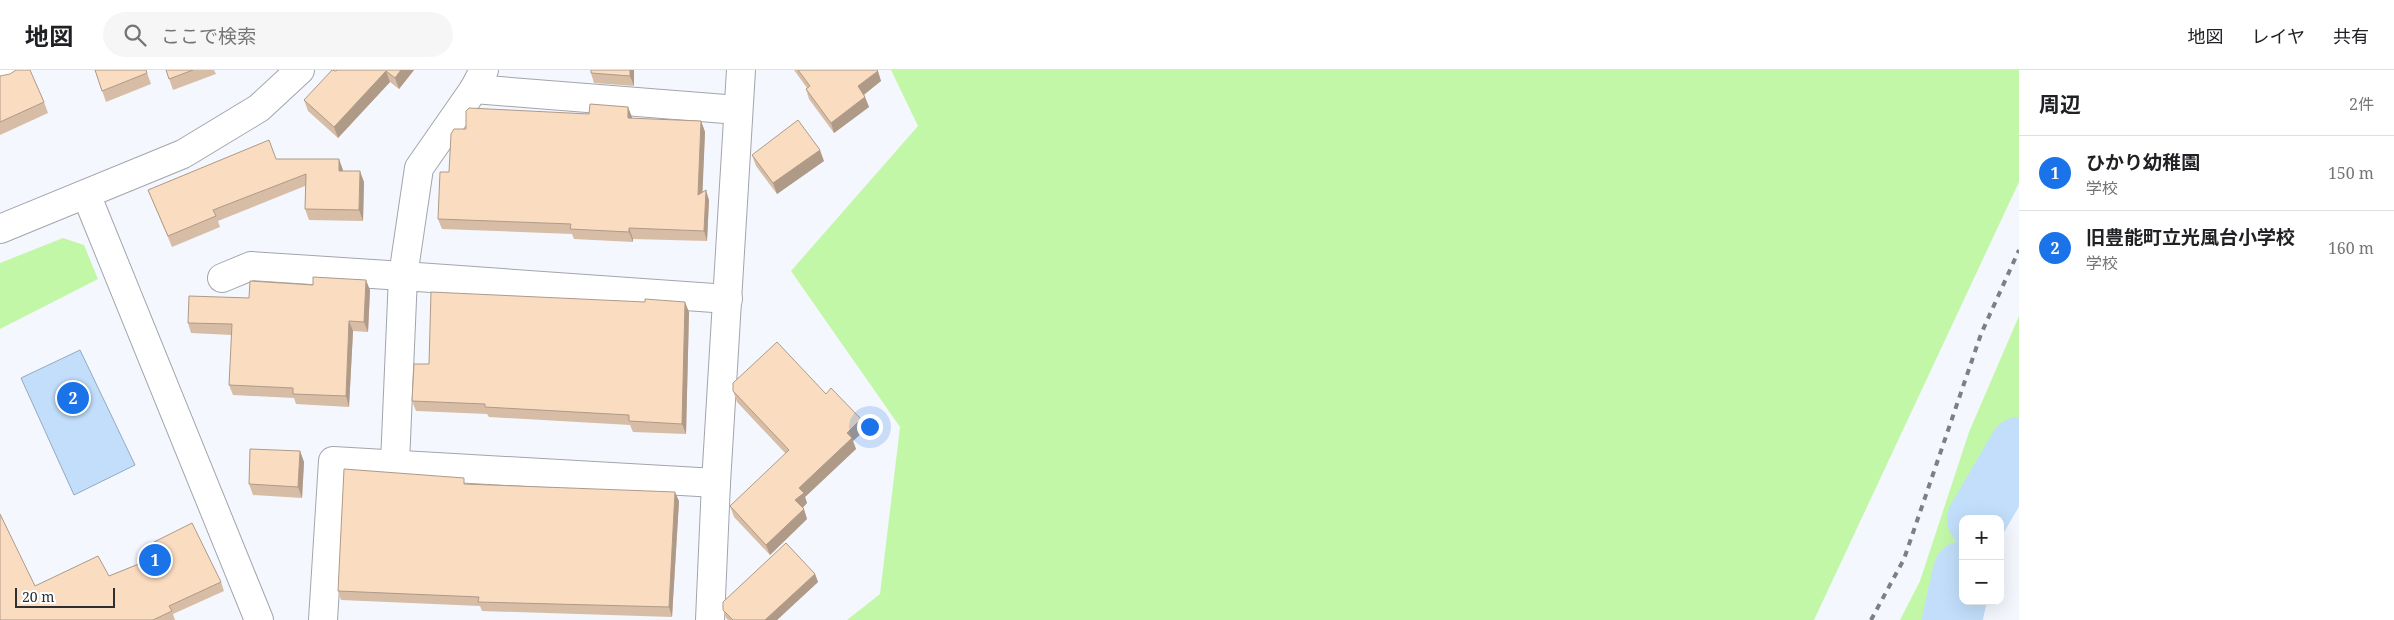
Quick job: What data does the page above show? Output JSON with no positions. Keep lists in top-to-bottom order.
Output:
{
  "scale_bar": "20 m",
  "page": {
    "header": "地図",
    "search": "ここで検索",
    "nav": ["地図", "レイヤ", "共有"],
    "heading": ["周辺", "2件"],
    "list": [
      {
        "mark": "1",
        "name": "ひかり幼稚園",
        "note": "学校",
        "value": "150 m"
      },
      {
        "mark": "2",
        "name": "旧豊能町立光風台小学校",
        "note": "学校",
        "value": "160 m"
      }
    ],
    "pins": ["2", "1"],
    "map_buttons": ["+", "−"],
    "scale": "20 m"
  }
}
